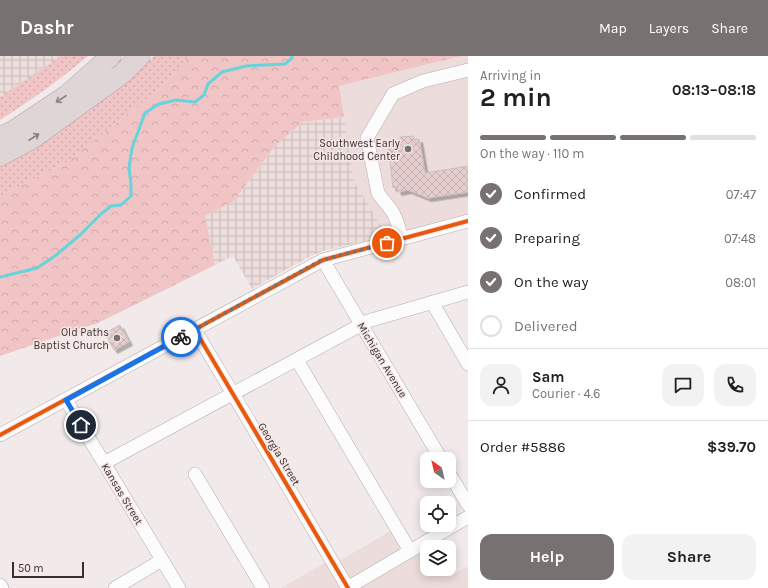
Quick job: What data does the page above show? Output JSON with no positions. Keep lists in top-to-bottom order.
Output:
{
  "streets": {
    "street": ["Michigan Avenue", "Georgia Street", "Kansas Street"]
  },
  "places": ["Southwest Early Childhood Center", "Old Paths Baptist Church"],
  "scale_bar": "50 m",
  "north": "top left",
  "page": {
    "header": "Dashr",
    "nav": ["Map", "Layers", "Share"],
    "heading": ["2 min", "Arriving in", "08:13–08:18"],
    "panel": [
      "Sam",
      "Courier · 4.6",
      "Order #5886",
      "$39.70"
    ],
    "bar": "On the way · 110 m",
    "list": [
      ["Confirmed", "07:47"],
      ["Preparing", "07:48"],
      ["On the way", "08:01"],
      "Delivered"
    ],
    "buttons": ["Help", "Share"],
    "scale": "50 m"
  }
}
